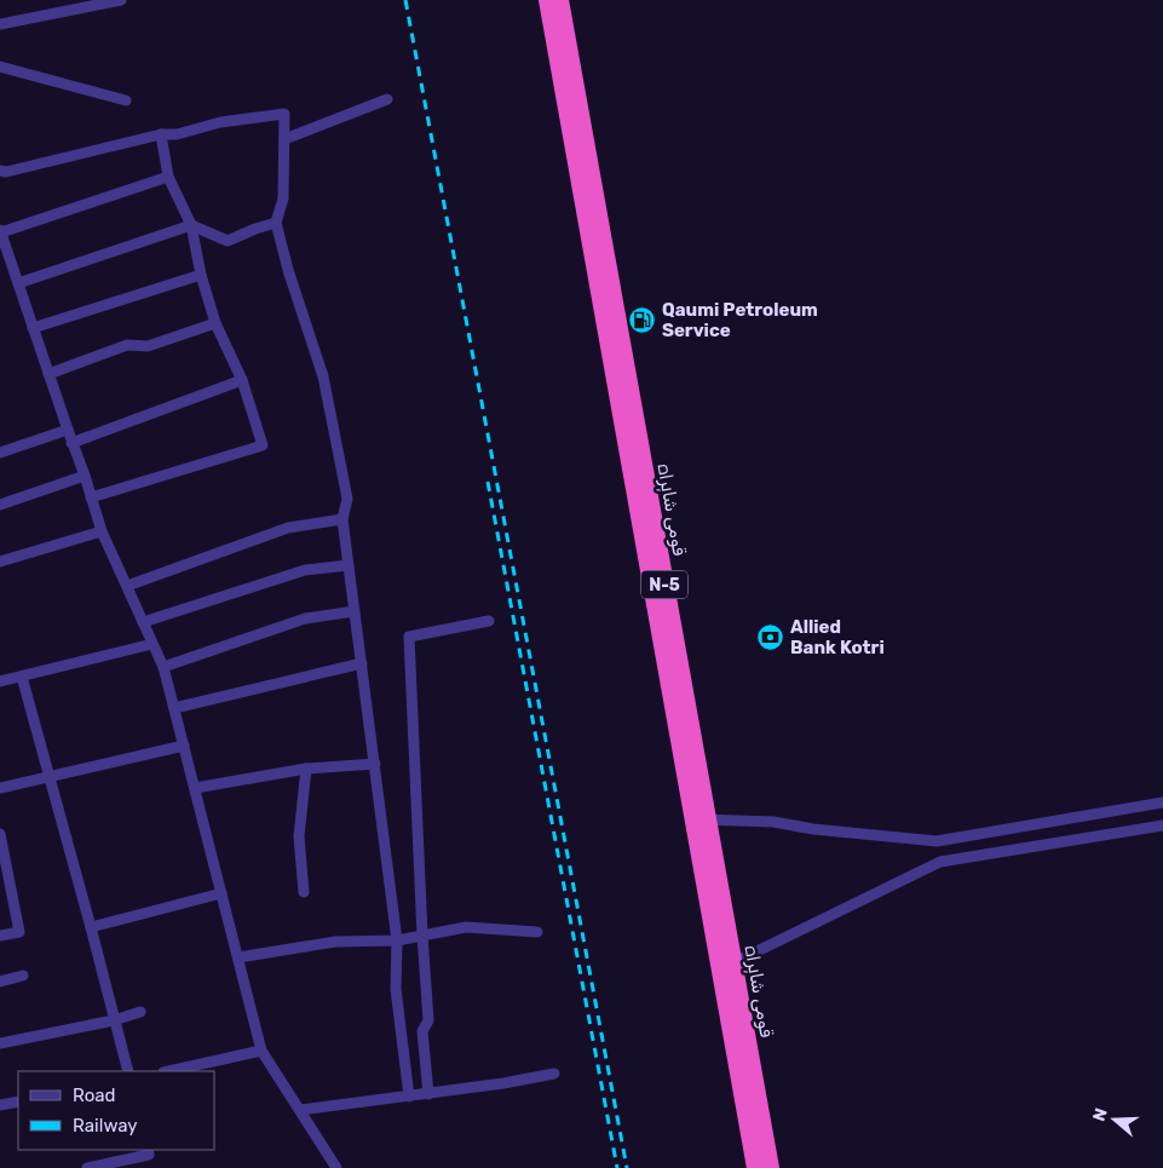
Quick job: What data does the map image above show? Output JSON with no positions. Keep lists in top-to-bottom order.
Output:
{
  "streets": {
    "highway": ["قومی شاہراہ", "N-5"]
  },
  "places": {
    "fuel station": ["Qaumi Petroleum Service"],
    "bank": ["Allied Bank Kotri"]
  },
  "legend": ["Road", "Railway"],
  "north": "left"
}
